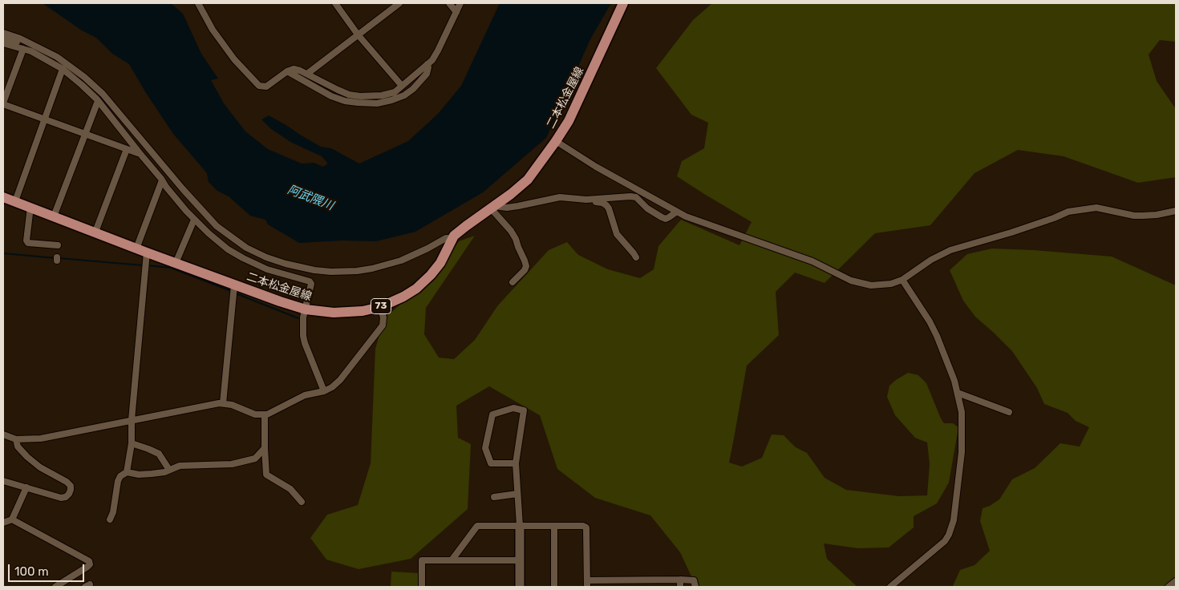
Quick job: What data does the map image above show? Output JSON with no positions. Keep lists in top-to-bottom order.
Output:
{
  "streets": {
    "main road": ["二本松金屋線", "73"]
  },
  "water": ["阿武隈川"],
  "scale_bar": "100 m"
}
